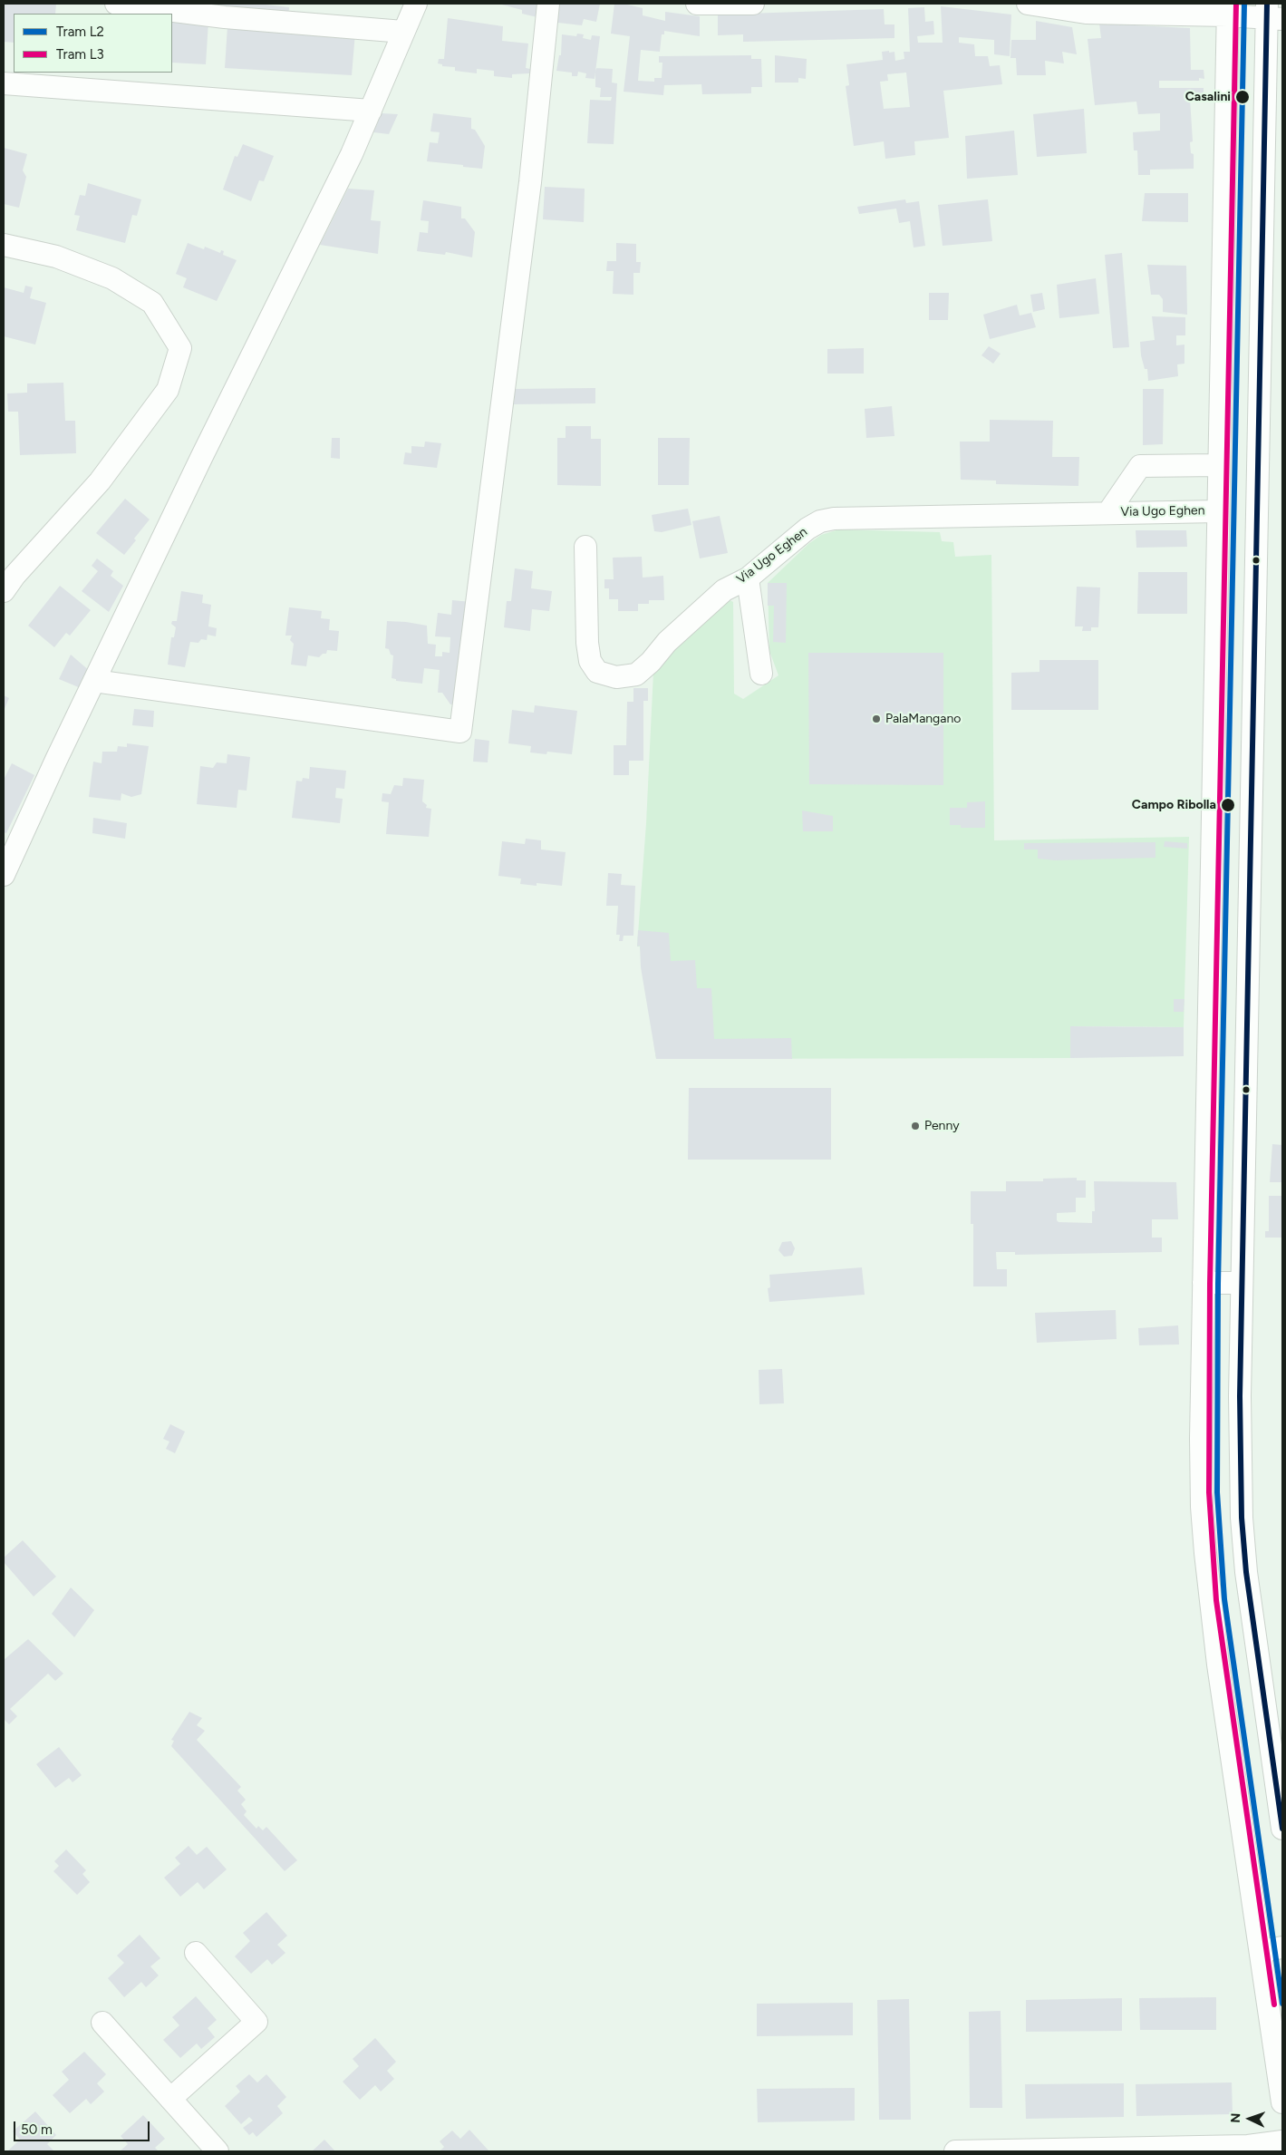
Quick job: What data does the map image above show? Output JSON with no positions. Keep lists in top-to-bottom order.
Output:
{
  "streets": {
    "street": ["Via Ugo Eghen"]
  },
  "places": [
    "Casalini",
    "PalaMangano",
    "Campo Ribolla",
    "Penny"
  ],
  "lines": ["tram line L2", "tram line L3"],
  "legend": ["Tram L2", "Tram L3"],
  "scale_bar": "50 m",
  "north": "left"
}
